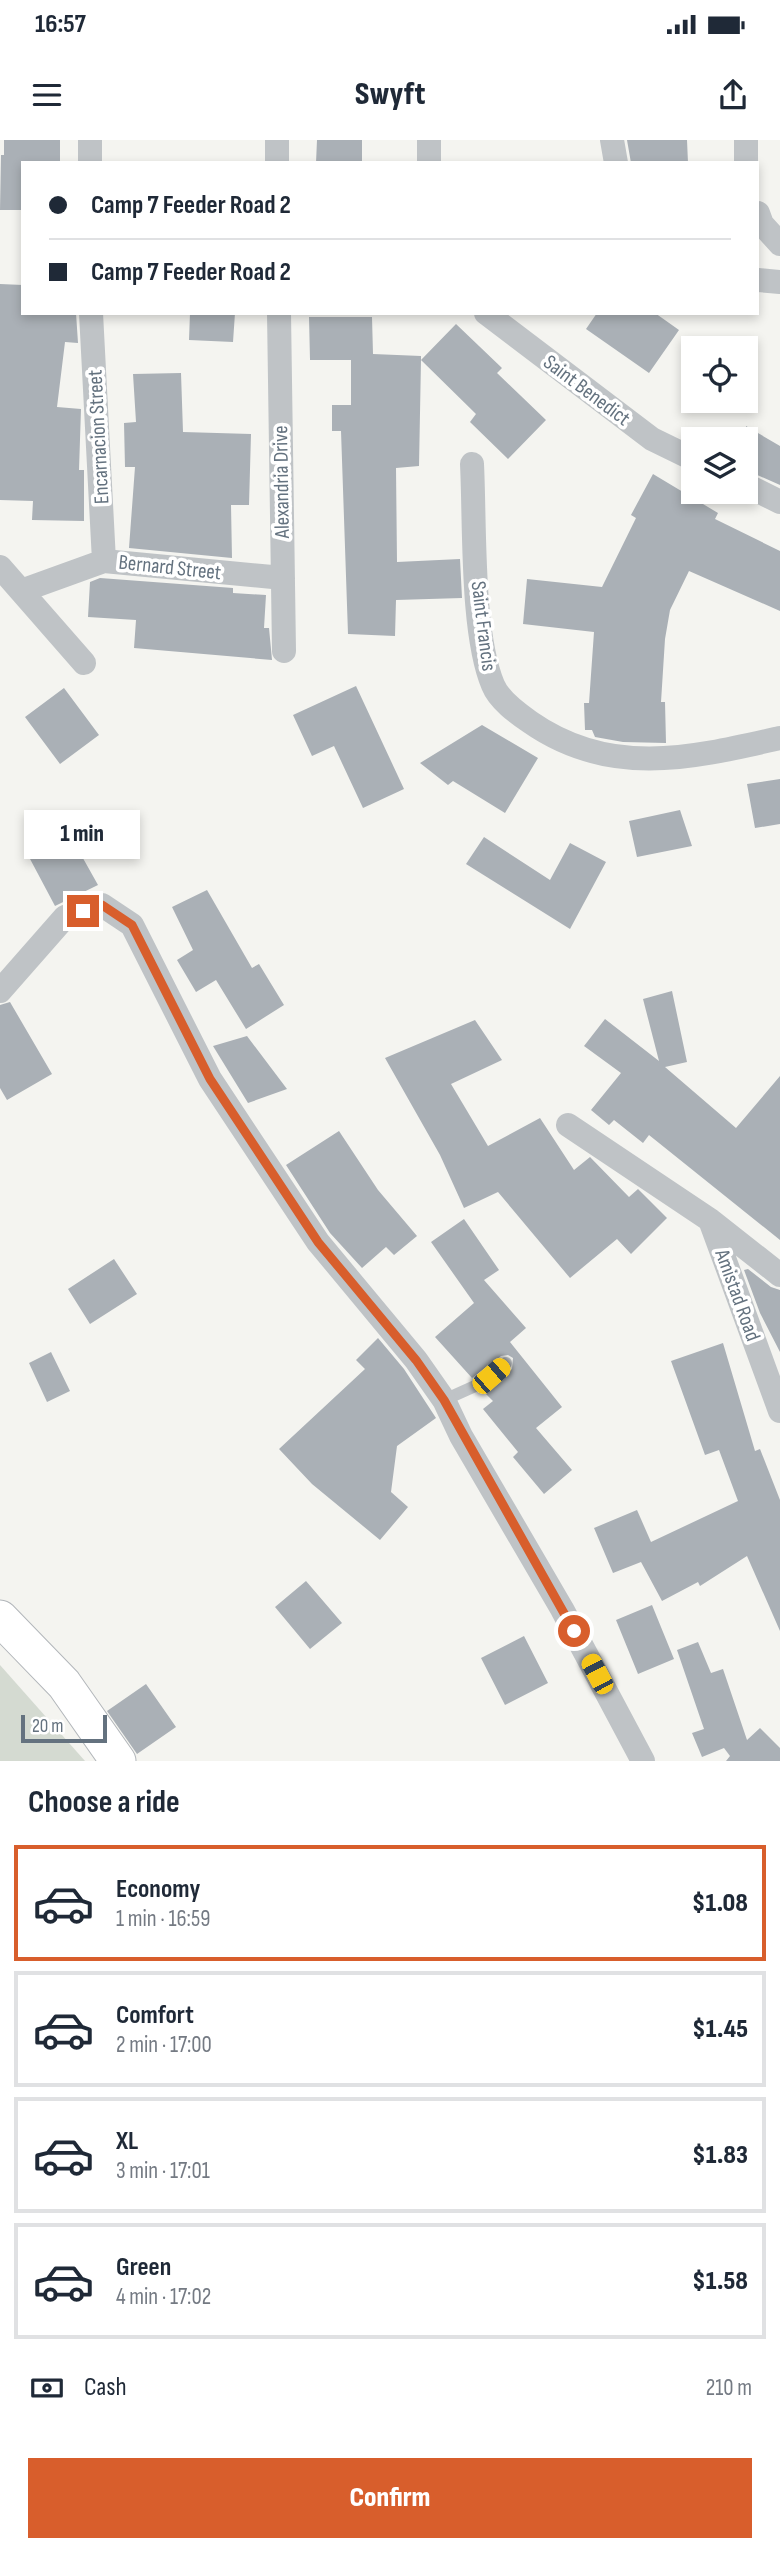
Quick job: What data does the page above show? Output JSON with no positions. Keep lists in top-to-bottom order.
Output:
{
  "streets": {
    "street": [
      "Saint Benedict",
      "Encarnacion Street",
      "Alexandria Drive",
      "Bernard Street",
      "Saint Francis",
      "Amistad Road"
    ]
  },
  "crossings": [
    ["Encarnacion Street", "Bernard Street"],
    ["Alexandria Drive", "Bernard Street"]
  ],
  "scale_bar": "20 m",
  "page": {
    "status": "16:57",
    "header": "Swyft",
    "banner": ["Camp 7 Feeder Road 2", "Camp 7 Feeder Road 2"],
    "bubble": "1 min",
    "scale": "20 m",
    "heading": "Choose a ride",
    "list": [
      {
        "name": "Economy",
        "note": "1 min · 16:59",
        "value": "$1.08"
      },
      {
        "name": "Comfort",
        "note": "2 min · 17:00",
        "value": "$1.45"
      },
      {
        "name": "XL",
        "note": "3 min · 17:01",
        "value": "$1.83"
      },
      {
        "name": "Green",
        "note": "4 min · 17:02",
        "value": "$1.58"
      }
    ],
    "pay": ["Cash", "210 m"],
    "buttons": "Confirm"
  }
}
